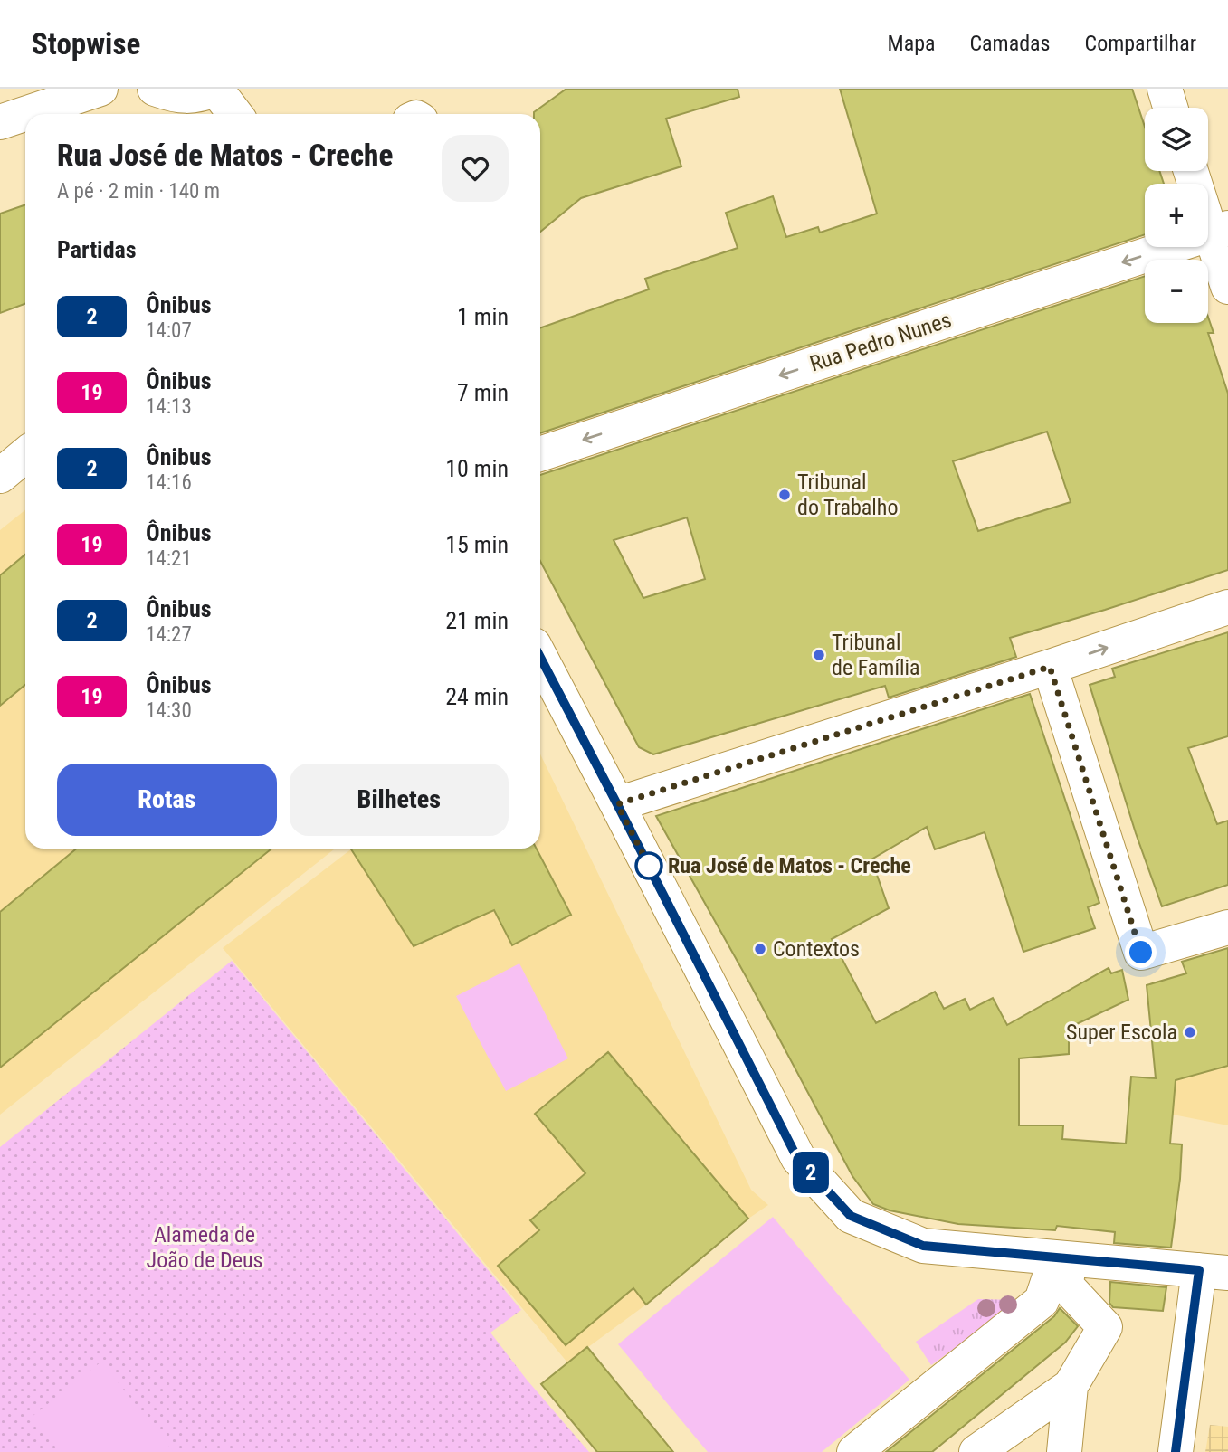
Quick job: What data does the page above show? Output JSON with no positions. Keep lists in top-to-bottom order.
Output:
{
  "streets": {
    "street": ["Rua Pedro Nunes"]
  },
  "one_way": ["Rua Pedro Nunes"],
  "parks": ["Alameda de João de Deus"],
  "places": [
    "Tribunal do Trabalho",
    "Tribunal de Família",
    "Rua José de Matos - Creche",
    "Contextos",
    "Super Escola"
  ],
  "lines": ["bus line 2"],
  "page": {
    "header": "Stopwise",
    "nav": ["Mapa", "Camadas", "Compartilhar"],
    "on_map": "2",
    "map_buttons": ["+", "−"],
    "heading": [
      ["Rua José de Matos - Creche", "A pé · 2 min · 140 m"],
      "Partidas"
    ],
    "list": [
      {
        "mark": "2",
        "name": "Ônibus",
        "note": "14:07",
        "value": "1 min"
      },
      {
        "mark": "19",
        "name": "Ônibus",
        "note": "14:13",
        "value": "7 min"
      },
      {
        "mark": "2",
        "name": "Ônibus",
        "note": "14:16",
        "value": "10 min"
      },
      {
        "mark": "19",
        "name": "Ônibus",
        "note": "14:21",
        "value": "15 min"
      },
      {
        "mark": "2",
        "name": "Ônibus",
        "note": "14:27",
        "value": "21 min"
      },
      {
        "mark": "19",
        "name": "Ônibus",
        "note": "14:30",
        "value": "24 min"
      }
    ],
    "buttons": ["Rotas", "Bilhetes"]
  }
}
